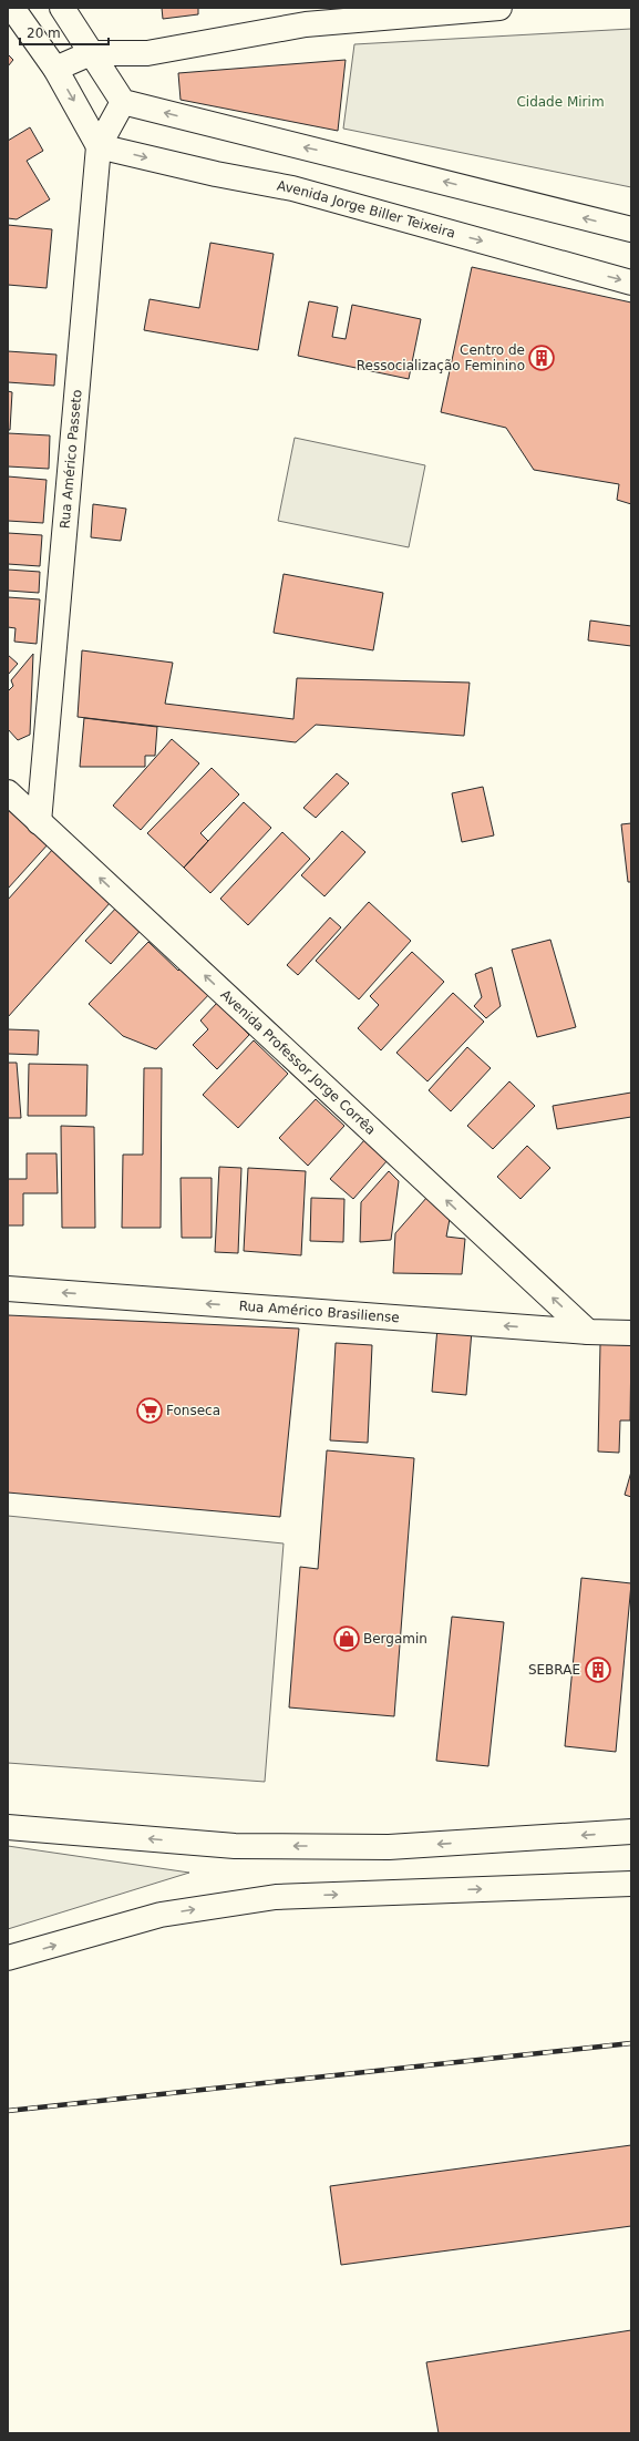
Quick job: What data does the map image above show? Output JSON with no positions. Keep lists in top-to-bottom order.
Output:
{
  "streets": {
    "street": [
      "Avenida Jorge Biller Teixeira",
      "Rua Américo Passeto",
      "Avenida Professor Jorge Corrêa",
      "Rua Américo Brasiliense"
    ]
  },
  "crossings": [
    ["Avenida Jorge Biller Teixeira", "Rua Américo Passeto"],
    ["Rua Américo Passeto", "Avenida Professor Jorge Corrêa"],
    ["Avenida Professor Jorge Corrêa", "Rua Américo Brasiliense"]
  ],
  "one_way": ["Avenida Professor Jorge Corrêa", "Rua Américo Brasiliense"],
  "parks": ["Cidade Mirim"],
  "places": {
    "building": ["Centro de Ressocialização Feminino", "SEBRAE"],
    "supermarket": ["Fonseca"],
    "shop": ["Bergamin"]
  },
  "scale_bar": "20 m"
}
